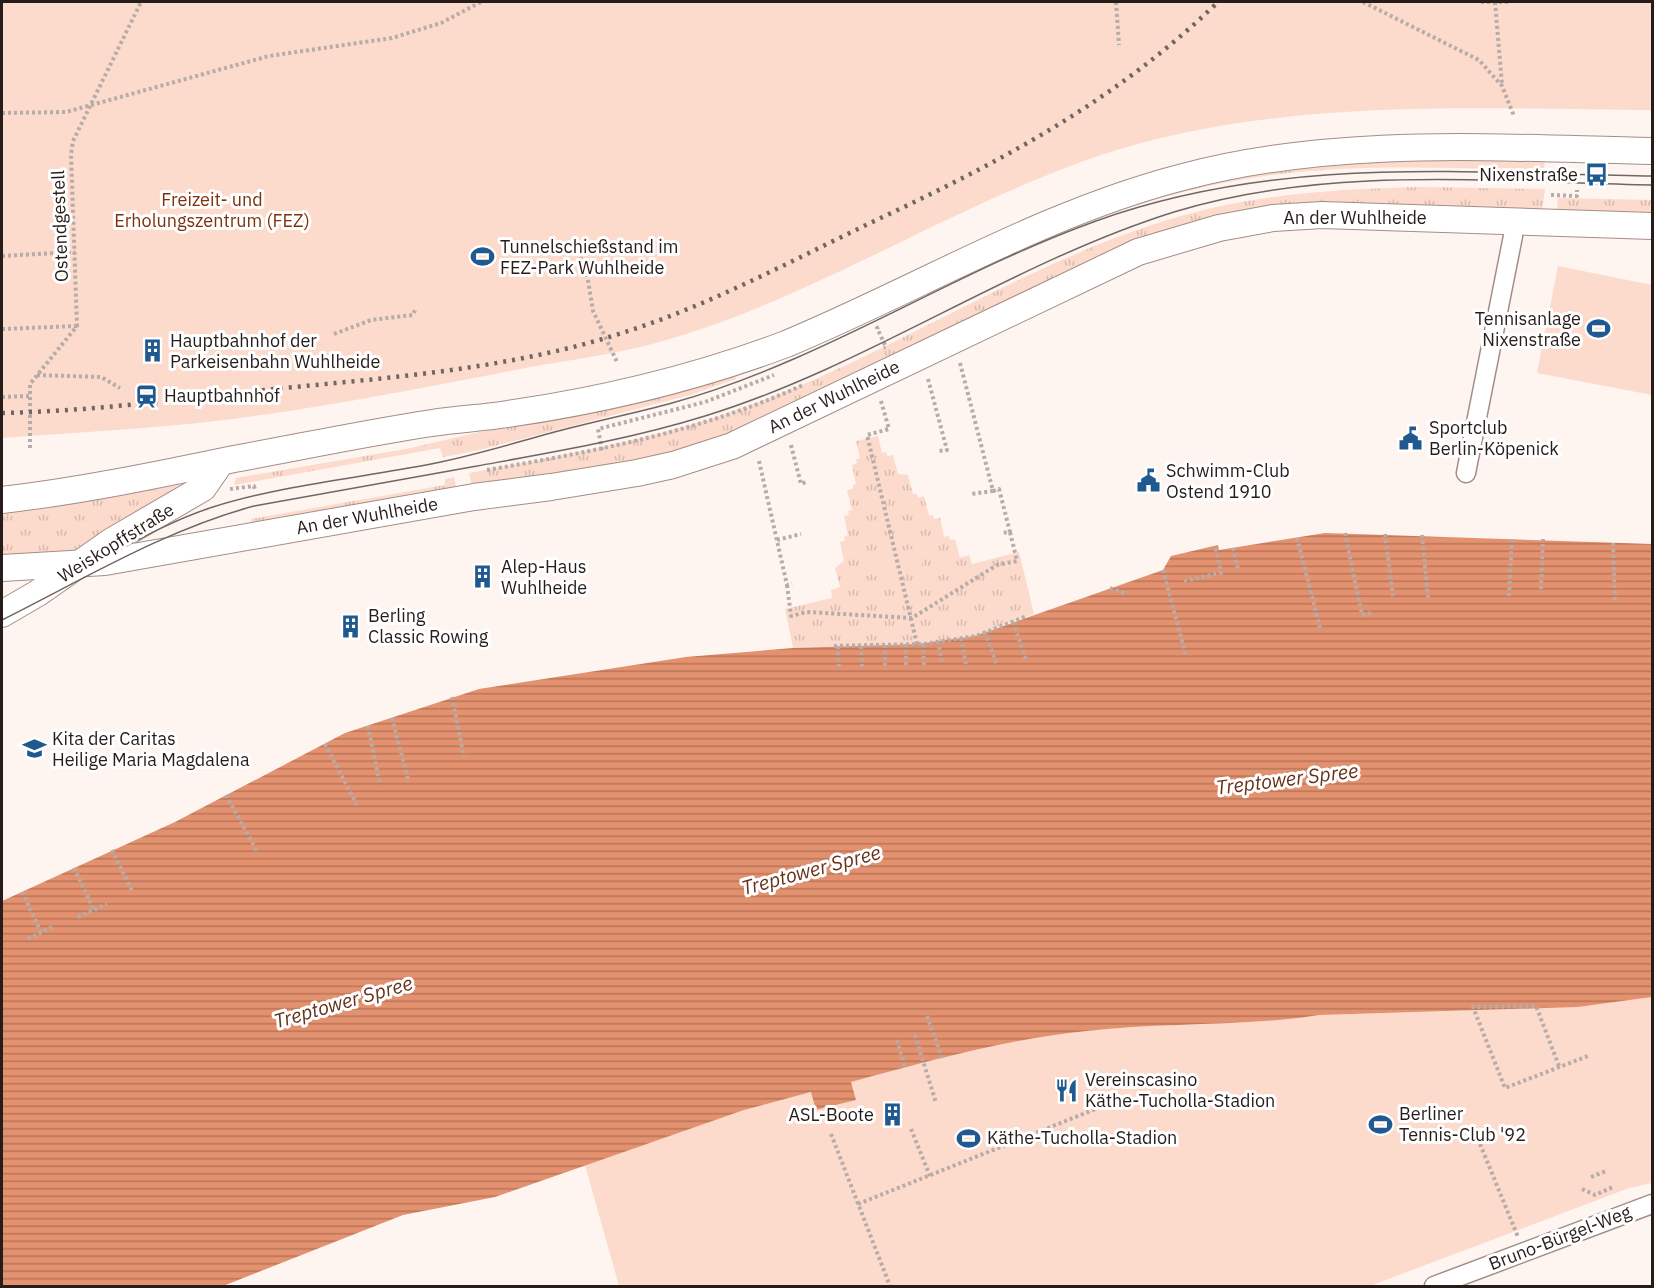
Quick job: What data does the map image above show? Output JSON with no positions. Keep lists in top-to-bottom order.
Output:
{
  "streets": {
    "main road": ["An der Wuhlheide", "Weiskopffstraße"],
    "street": ["Bruno-Bürgel-Weg"],
    "path": ["Ostendgestell"]
  },
  "crossings": [
    ["An der Wuhlheide", "Weiskopffstraße"]
  ],
  "water": ["Treptower Spree"],
  "parks": ["Freizeit- und Erholungszentrum (FEZ)"],
  "places": {
    "bus stop": ["Nixenstraße"],
    "sports": [
      "Tunnelschießstand im FEZ-Park Wuhlheide",
      "Tennisanlage Nixenstraße",
      "Berliner Tennis-Club '92",
      "Käthe-Tucholla-Stadion"
    ],
    "building": [
      "Hauptbahnhof der Parkeisenbahn Wuhlheide",
      "Alep-Haus Wuhlheide",
      "Berling Classic Rowing",
      "ASL-Boote"
    ],
    "station": ["Hauptbahnhof"],
    "public building": ["Sportclub Berlin-Köpenick", "Schwimm-Club Ostend 1910"],
    "school or university": ["Kita der Caritas Heilige Maria Magdalena"],
    "restaurant": ["Vereinscasino Käthe-Tucholla-Stadion"]
  }
}
